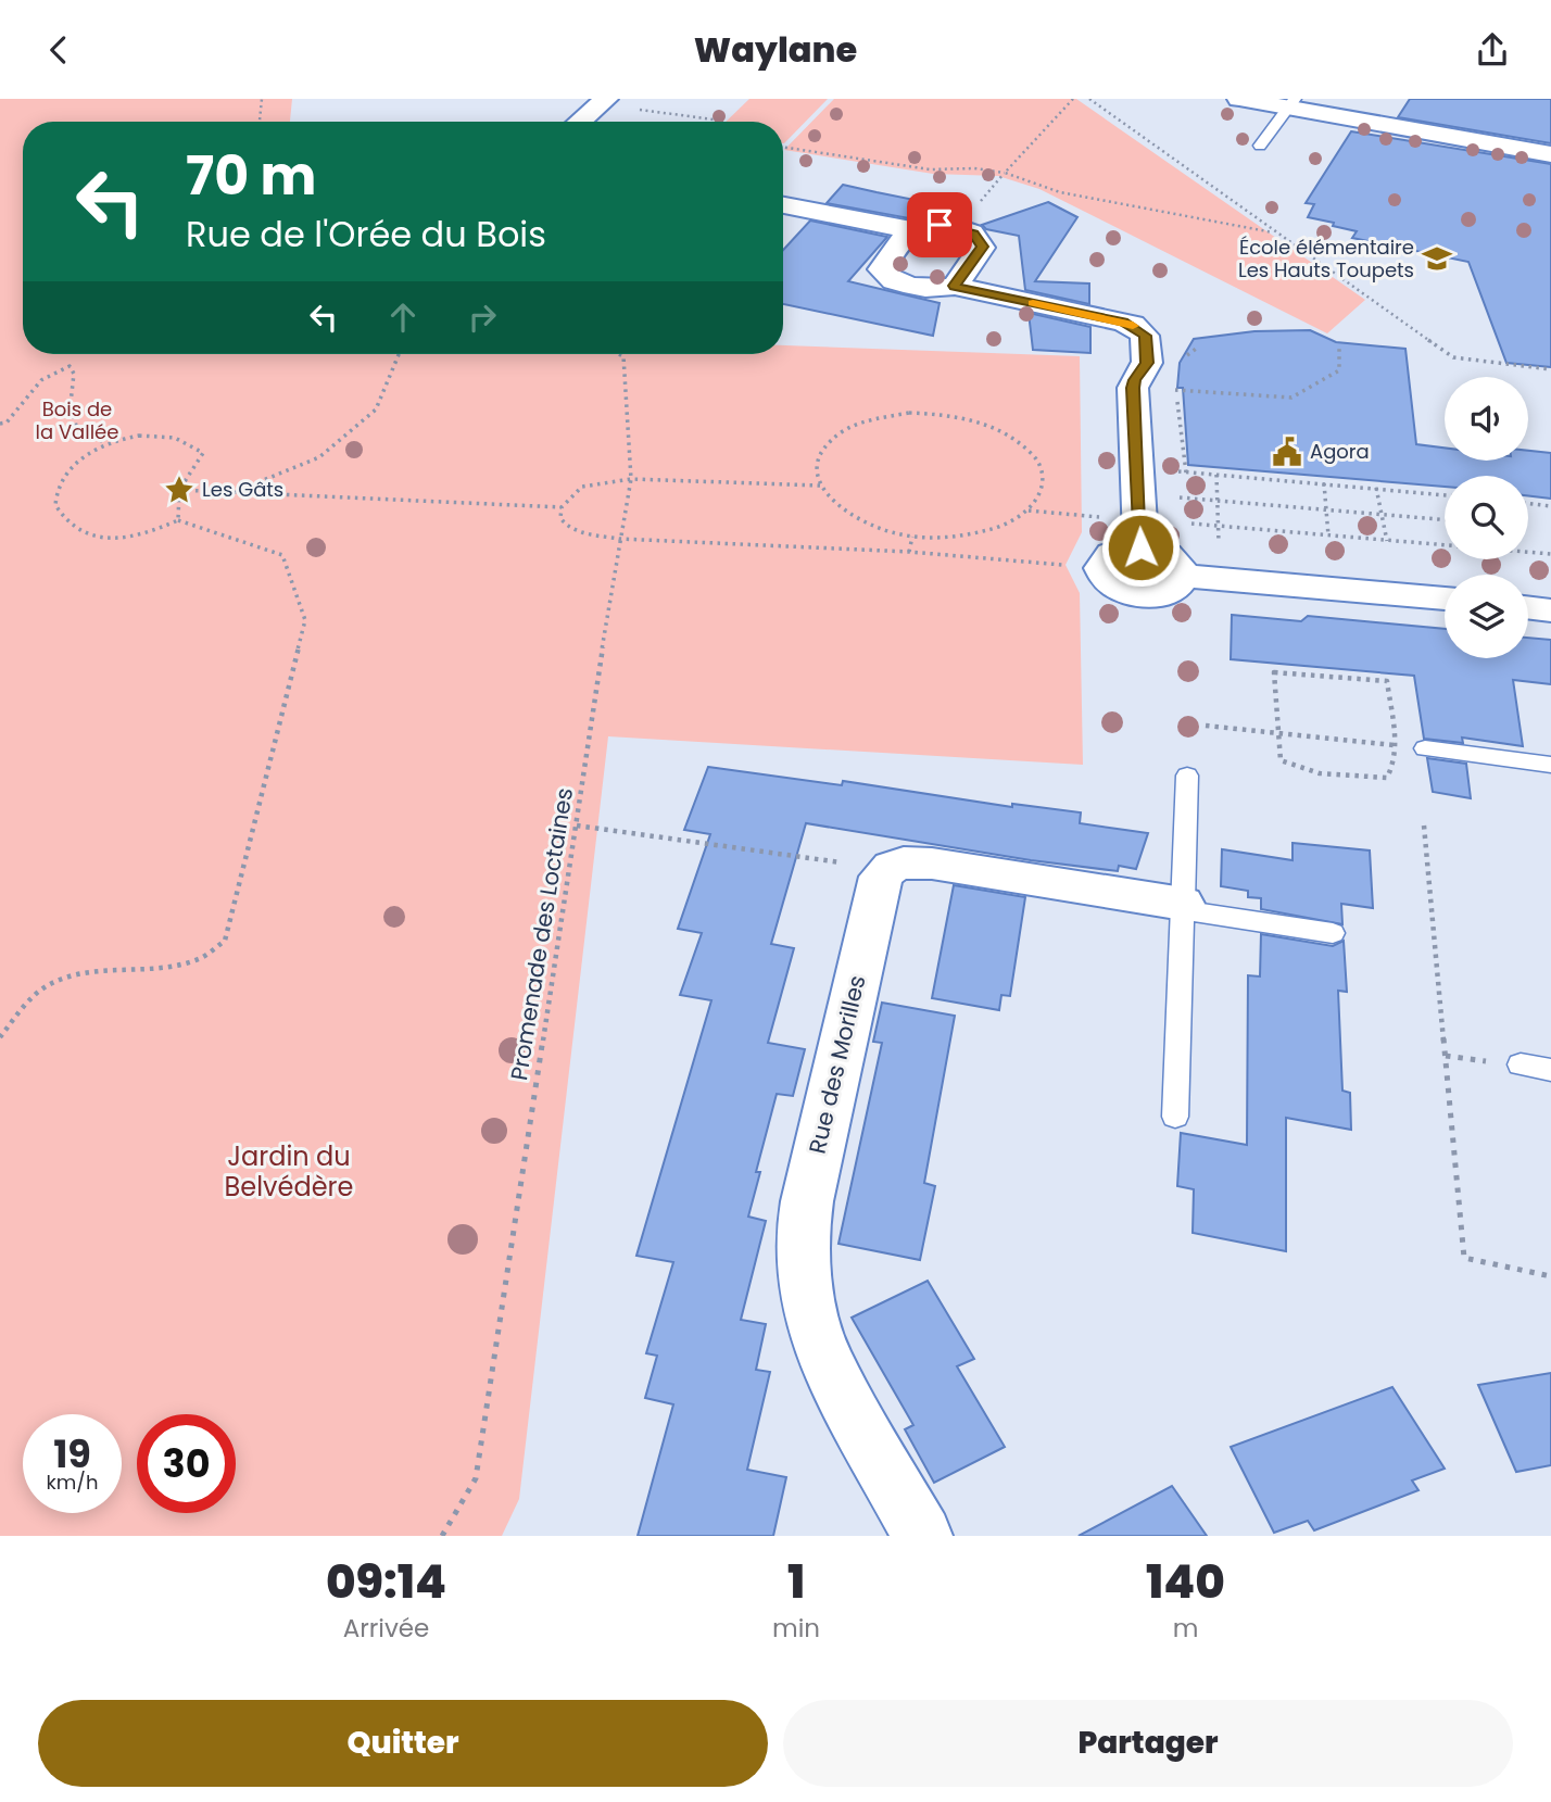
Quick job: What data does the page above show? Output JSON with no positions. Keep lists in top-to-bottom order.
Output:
{
  "streets": {
    "street": ["Rue des Morilles"],
    "path": ["Promenade des Loctaines"]
  },
  "parks": ["Bois de la Vallée", "Jardin du Belvédère"],
  "places": {
    "school or university": ["École élémentaire Les Hauts Toupets"],
    "public building": ["Agora"],
    "place": ["Les Gâts"]
  },
  "page": {
    "header": "Waylane",
    "turn": ["70 m", "Rue de l'Orée du Bois"],
    "speed": "19 km/h",
    "limit": "30",
    "eta": [
      "09:14",
      "Arrivée",
      "1",
      "min",
      "140",
      "m"
    ],
    "buttons": ["Quitter", "Partager"]
  }
}
